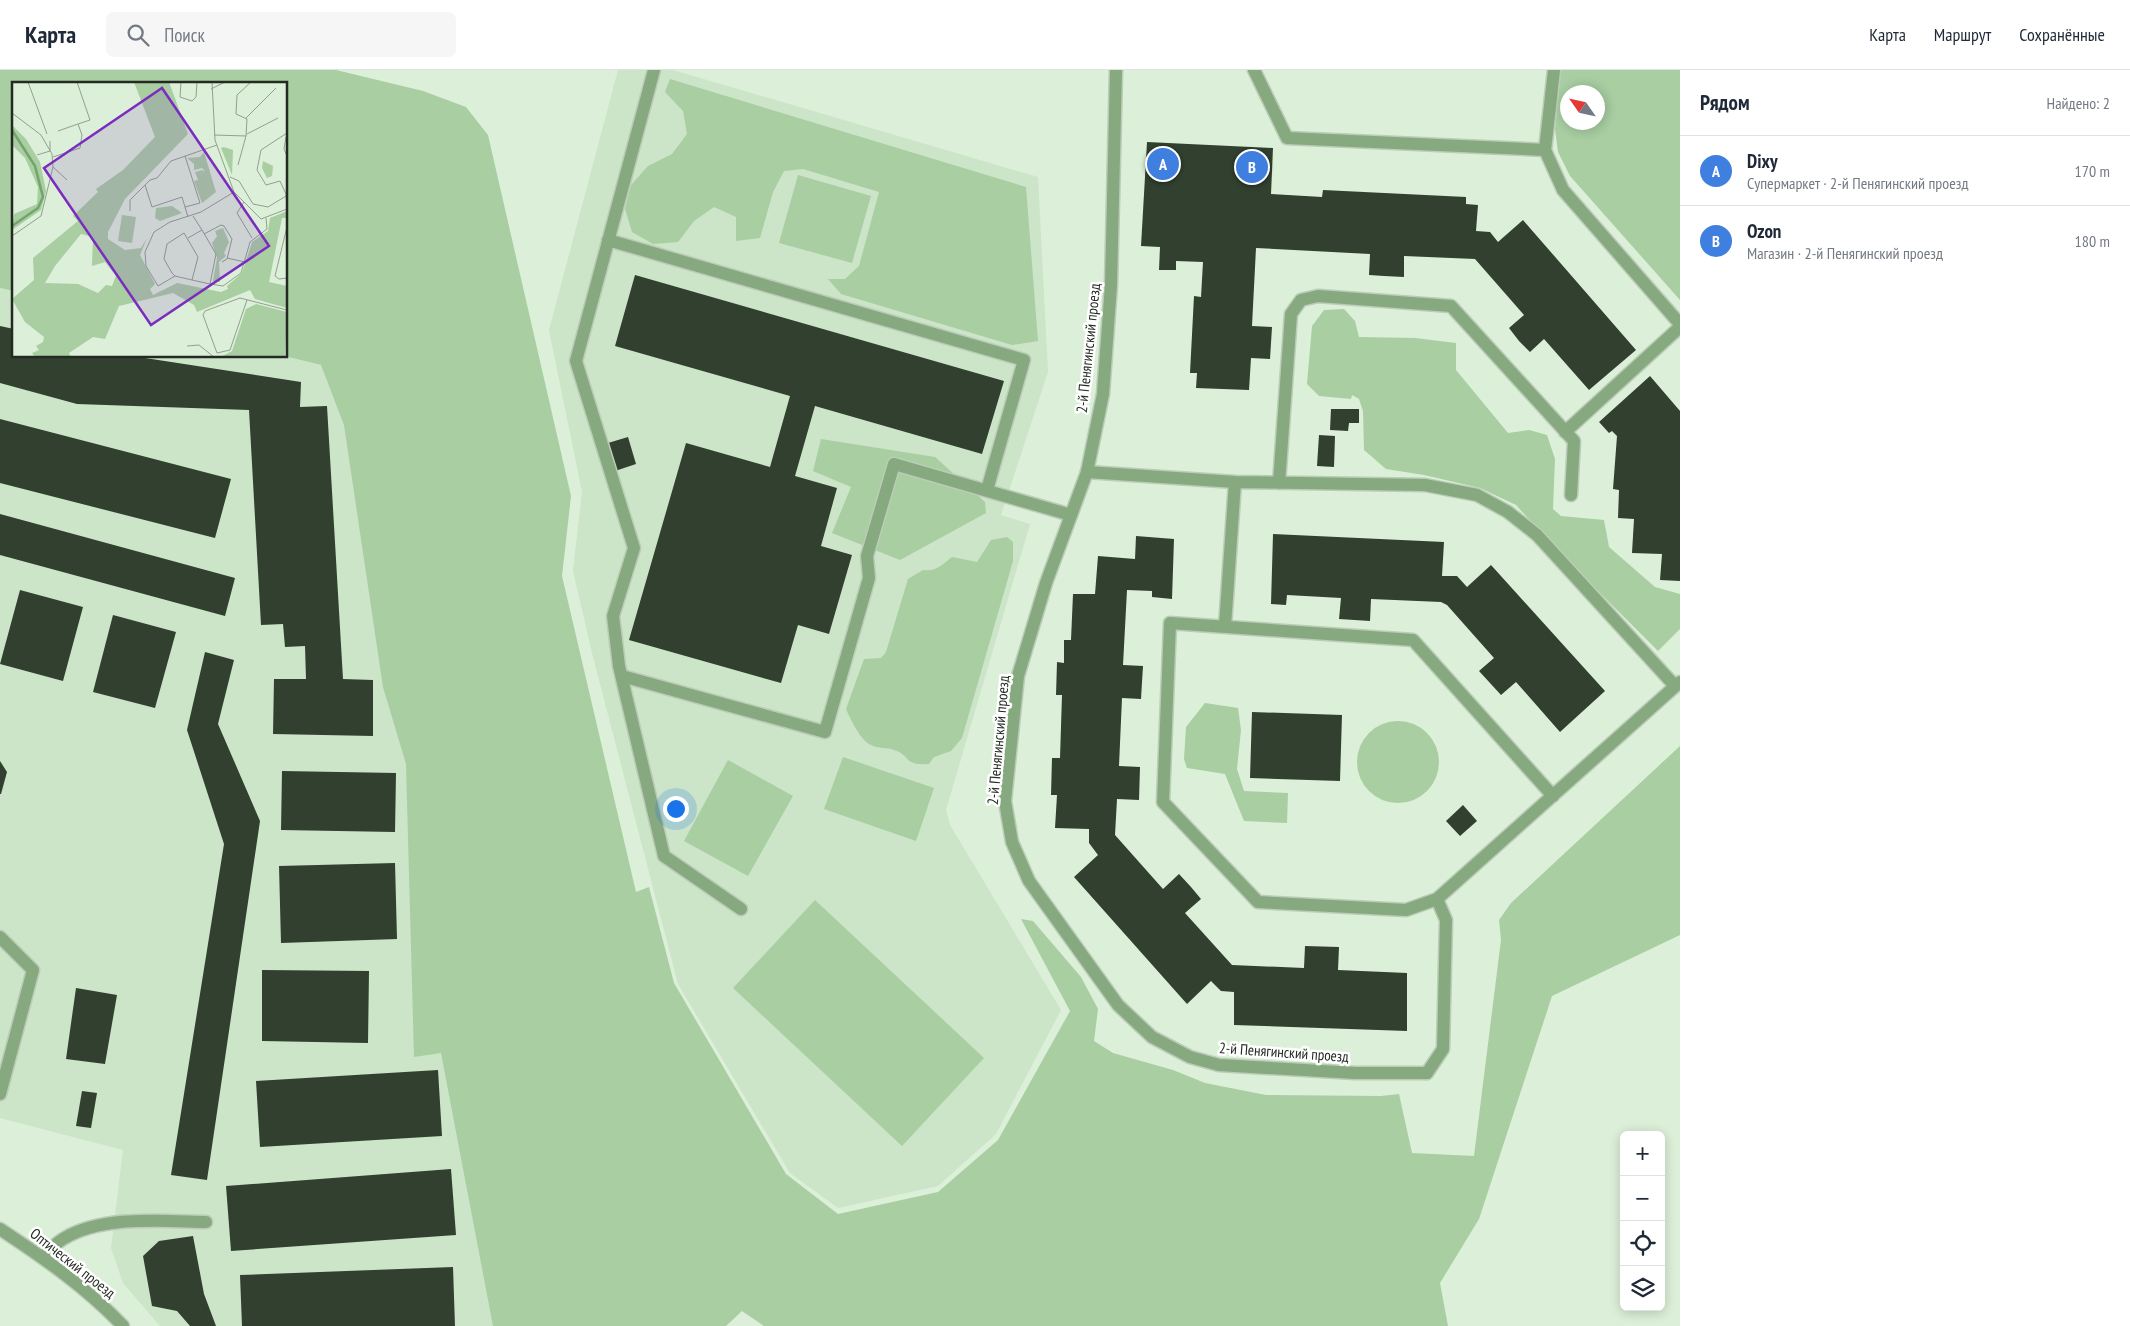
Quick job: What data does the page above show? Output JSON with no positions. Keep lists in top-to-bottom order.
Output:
{
  "streets": {
    "street": ["2-й Пенягинский проезд", "Оптический проезд"]
  },
  "north": "top left",
  "page": {
    "header": "Карта",
    "search": "Поиск",
    "nav": ["Карта", "Маршрут", "Сохранённые"],
    "heading": ["Рядом", "Найдено: 2"],
    "list": [
      {
        "mark": "A",
        "name": "Dixy",
        "note": "Супермаркет · 2-й Пенягинский проезд",
        "value": "170 m"
      },
      {
        "mark": "B",
        "name": "Ozon",
        "note": "Магазин · 2-й Пенягинский проезд",
        "value": "180 m"
      }
    ],
    "pins": ["A", "B"],
    "map_buttons": ["+", "−"]
  }
}
